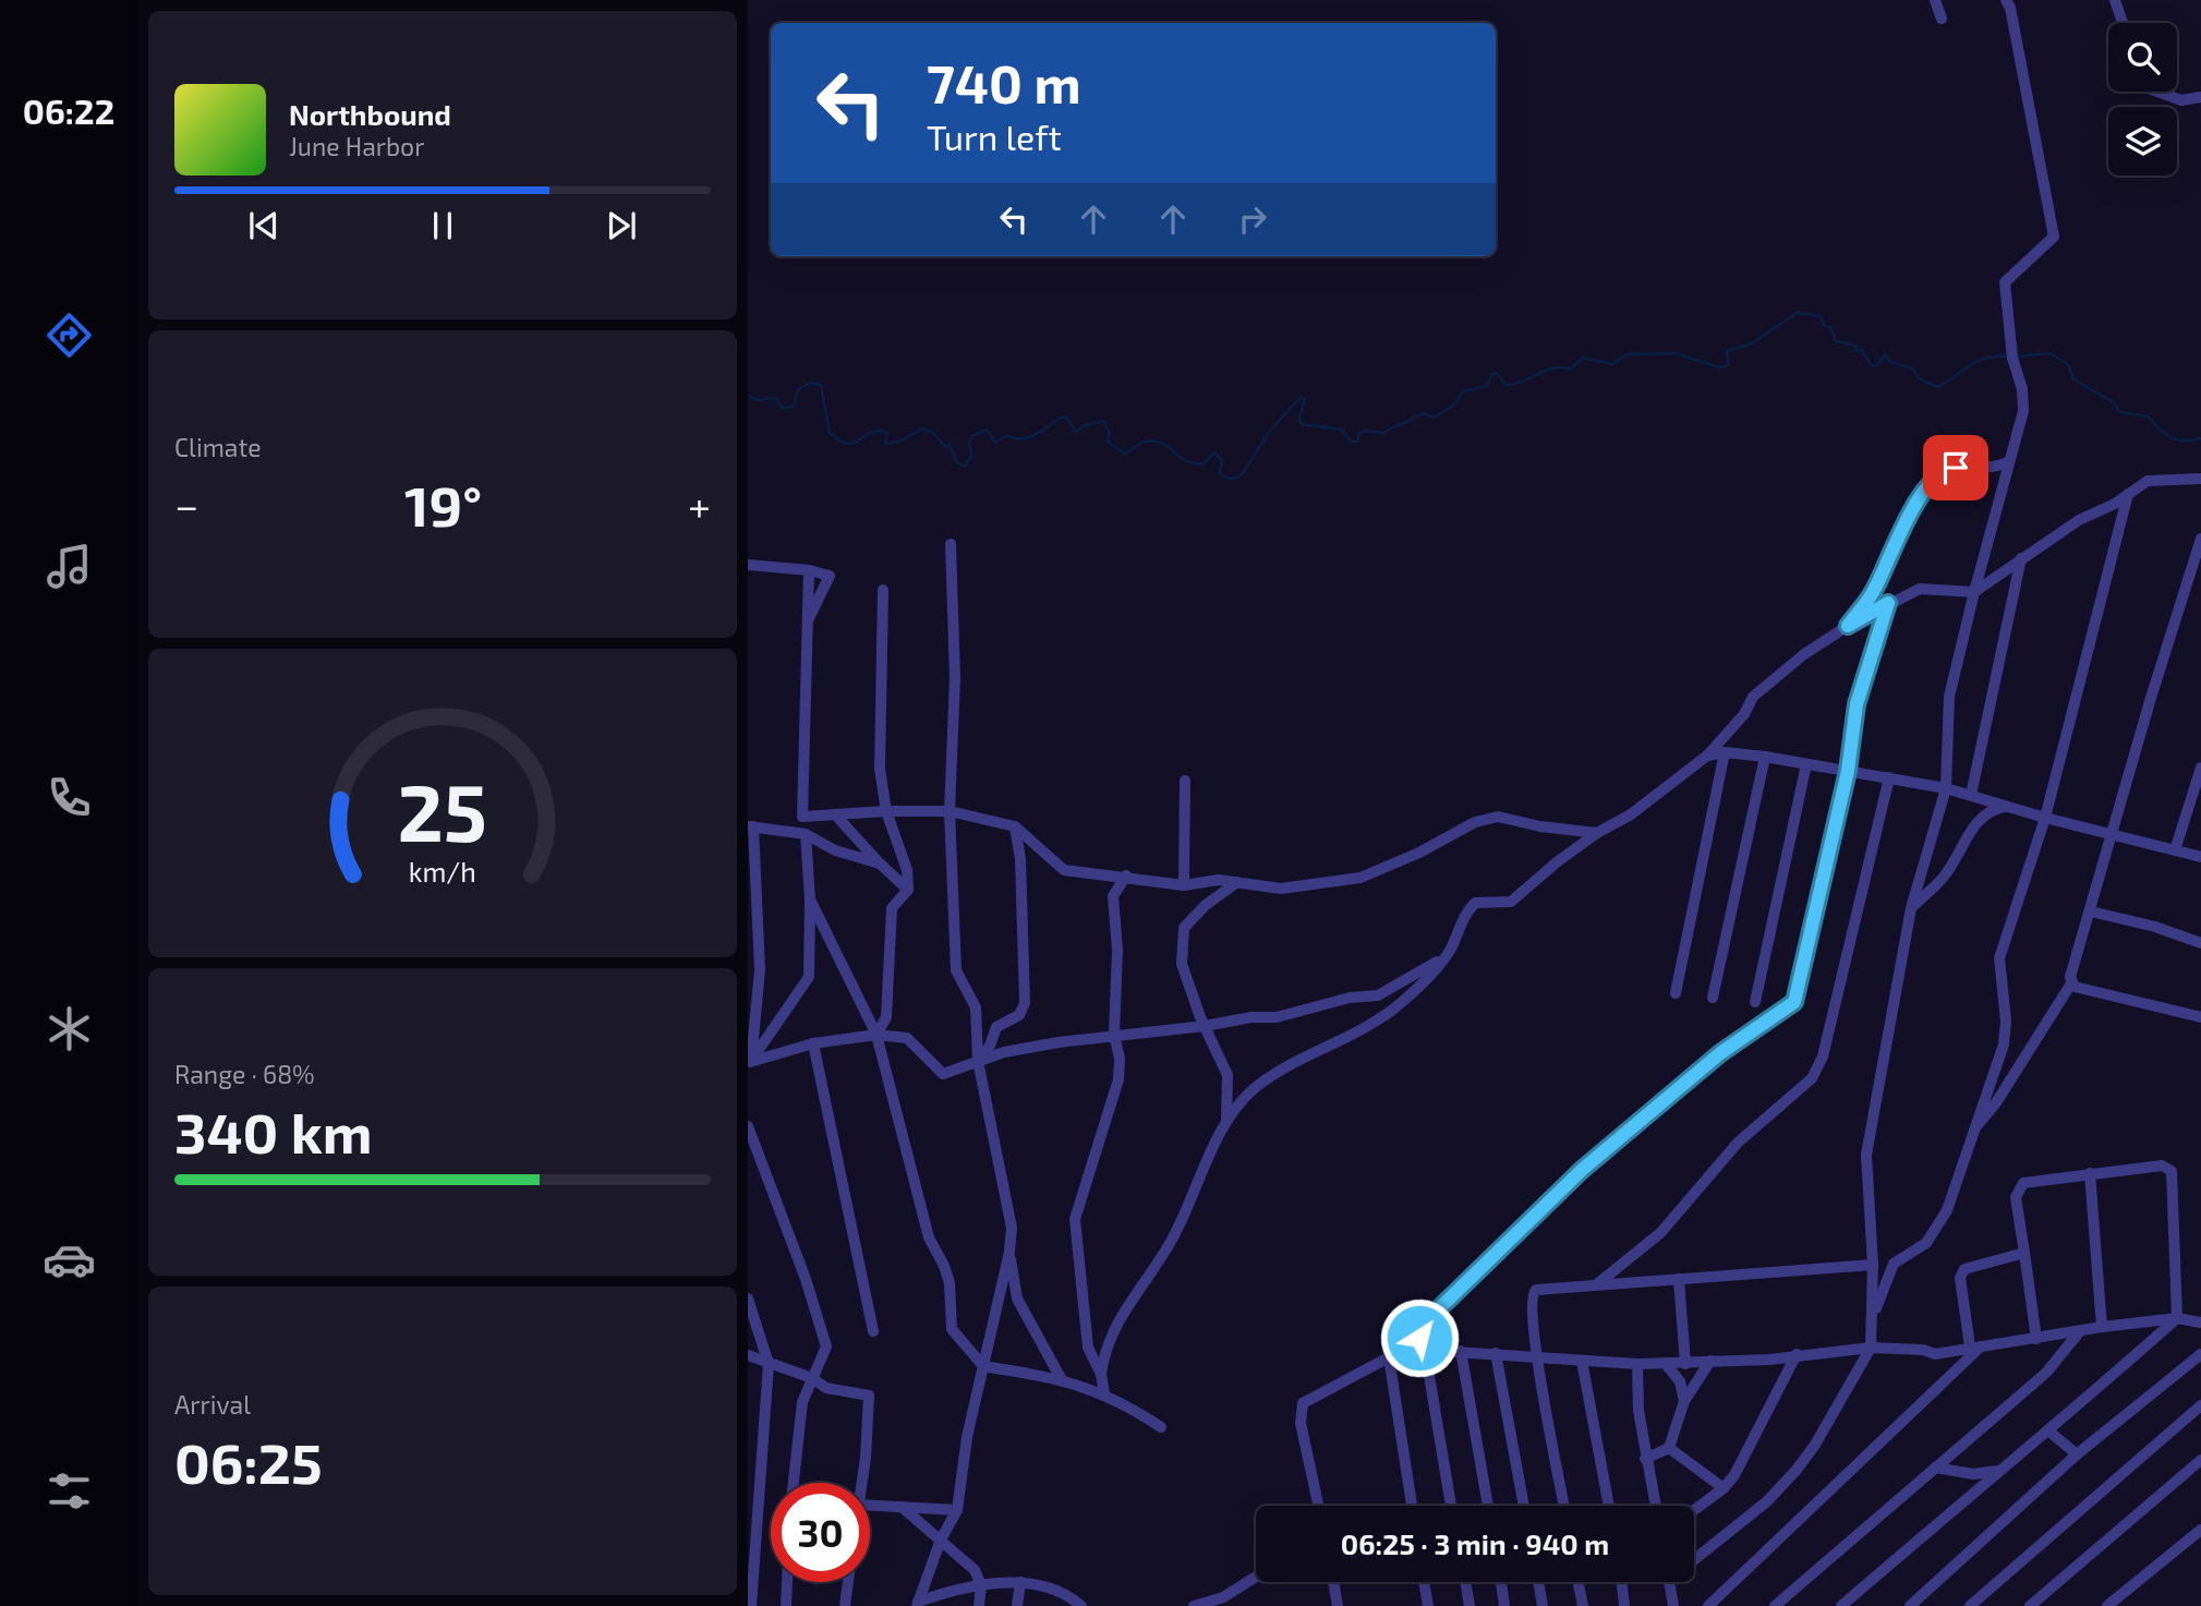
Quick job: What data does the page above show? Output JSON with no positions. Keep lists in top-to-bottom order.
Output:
{
  "page": {
    "tabs": "06:22",
    "turn": ["740 m", "Turn left"],
    "song": ["Northbound", "June Harbor"],
    "tile": [
      "Climate",
      ["Range · 68%", "340 km"],
      ["Arrival", "06:25"]
    ],
    "heat": ["−", "19°", "+"],
    "limit": "30",
    "trip": "06:25 · 3 min · 940 m",
    "gauge": ["25", "km/h"]
  }
}
